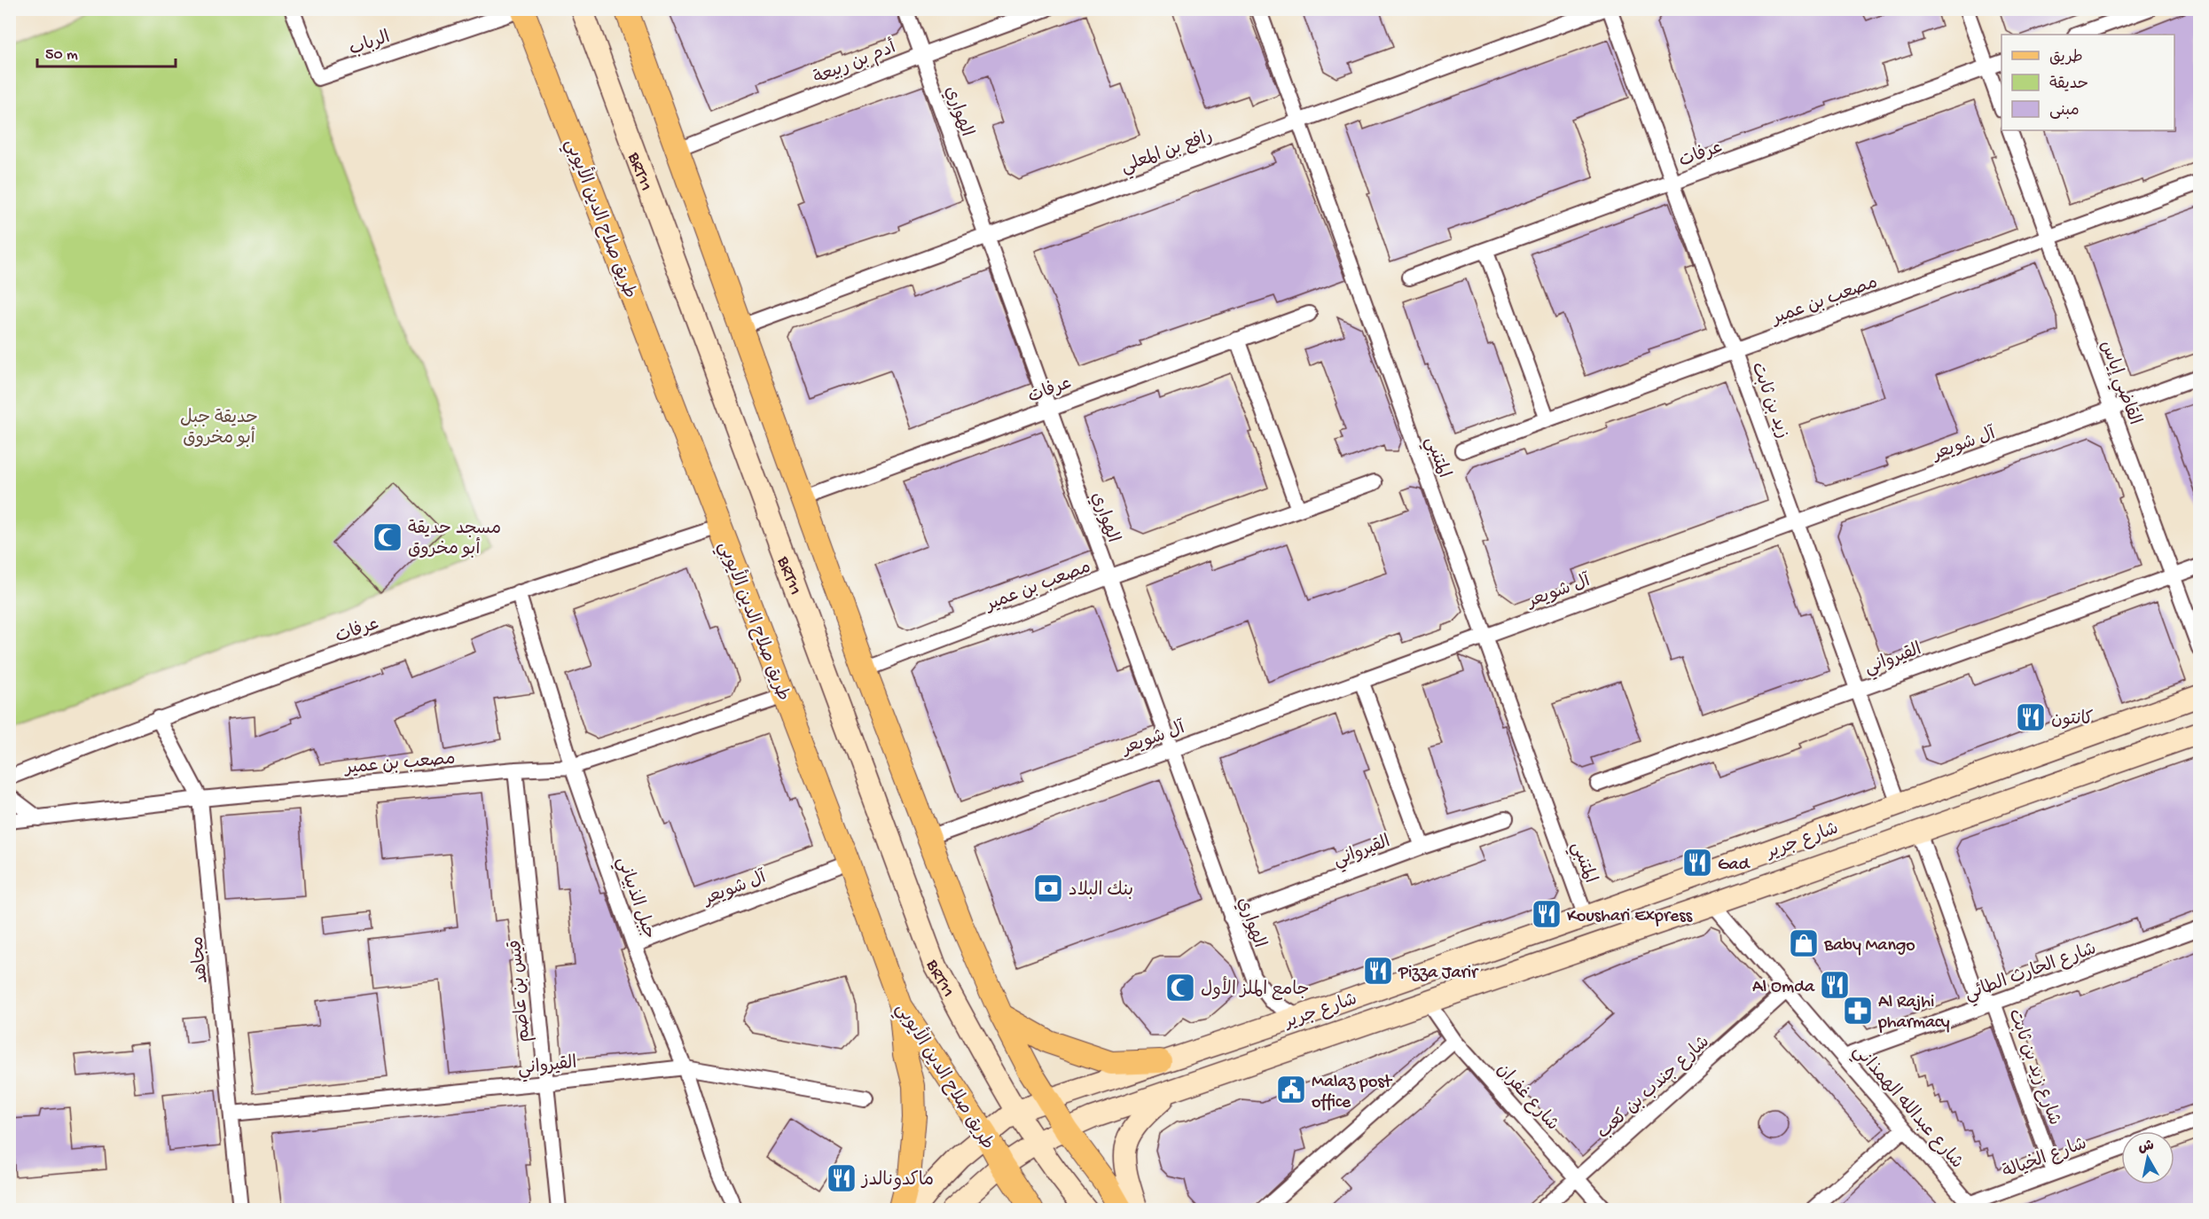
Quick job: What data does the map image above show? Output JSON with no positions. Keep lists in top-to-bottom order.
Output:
{
  "streets": {
    "main road": ["BRT11", "طريق صلاح الدين الأيوبي", "شارع جرير"],
    "street": [
      "الرباب",
      "أدم بن ربيعة",
      "الهواري",
      "رافع بن المعلي",
      "عرفات",
      "مصعب بن عمير",
      "القاضي إياس",
      "زيد بن ثابت",
      "آل شويعر",
      "المتنبي",
      "القيرواني",
      "جبل الذبياني",
      "مجاهد",
      "شارع الحارث الطائي",
      "قيس بن عاصم",
      "شارع زيد بن ثابت",
      "شارع جندب بن كعب",
      "شارع غفران",
      "شارع عبدالله الهمذاني",
      "شارع الخيالة"
    ]
  },
  "crossings": [
    ["الرباب", "طريق صلاح الدين الأيوبي"],
    ["أدم بن ربيعة", "الهواري"],
    ["الهواري", "رافع بن المعلي"],
    ["الهواري", "عرفات"],
    ["الهواري", "مصعب بن عمير"],
    ["الهواري", "آل شويعر"],
    ["الهواري", "القيرواني"],
    ["الهواري", "شارع جرير"],
    ["رافع بن المعلي", "المتنبي"],
    ["عرفات", "طريق صلاح الدين الأيوبي"],
    ["عرفات", "زيد بن ثابت"],
    ["عرفات", "جبل الذبياني"],
    ["عرفات", "مجاهد"],
    ["BRT11", "شارع جرير"],
    ["طريق صلاح الدين الأيوبي", "مصعب بن عمير"],
    ["طريق صلاح الدين الأيوبي", "آل شويعر"],
    ["طريق صلاح الدين الأيوبي", "شارع جرير"],
    ["مصعب بن عمير", "القاضي إياس"],
    ["مصعب بن عمير", "زيد بن ثابت"],
    ["مصعب بن عمير", "جبل الذبياني"],
    ["مصعب بن عمير", "مجاهد"],
    ["مصعب بن عمير", "قيس بن عاصم"],
    ["القاضي إياس", "آل شويعر"],
    ["القاضي إياس", "القيرواني"],
    ["زيد بن ثابت", "آل شويعر"],
    ["زيد بن ثابت", "القيرواني"],
    ["زيد بن ثابت", "شارع جرير"],
    ["آل شويعر", "المتنبي"],
    ["آل شويعر", "جبل الذبياني"],
    ["المتنبي", "شارع جرير"],
    ["القيرواني", "جبل الذبياني"],
    ["القيرواني", "مجاهد"],
    ["القيرواني", "قيس بن عاصم"],
    ["شارع جرير", "شارع زيد بن ثابت"],
    ["شارع جرير", "شارع غفران"],
    ["شارع جرير", "شارع عبدالله الهمذاني"],
    ["شارع الحارث الطائي", "شارع زيد بن ثابت"],
    ["شارع الحارث الطائي", "شارع عبدالله الهمذاني"],
    ["شارع زيد بن ثابت", "شارع الخيالة"],
    ["شارع جندب بن كعب", "شارع غفران"],
    ["شارع جندب بن كعب", "شارع عبدالله الهمذاني"],
    ["شارع عبدالله الهمذاني", "شارع الخيالة"]
  ],
  "parks": ["حديقة جبل أبو مخروق"],
  "places": {
    "mosque": ["مسجد حديقة أبو مخروق", "جامع الملز الأول"],
    "restaurant": [
      "كانتون",
      "Gad",
      "Koushari Express",
      "Pizza Jarir",
      "Al Omda",
      "ماكدونالدز"
    ],
    "bank": ["بنك البلاد"],
    "shop": ["Baby Mango"],
    "pharmacy": ["Al Rajhi pharmacy"],
    "public building": ["Malaz post office"]
  },
  "legend": ["طريق", "حديقة", "مبنى"],
  "scale_bar": "50 m",
  "north": "top"
}
